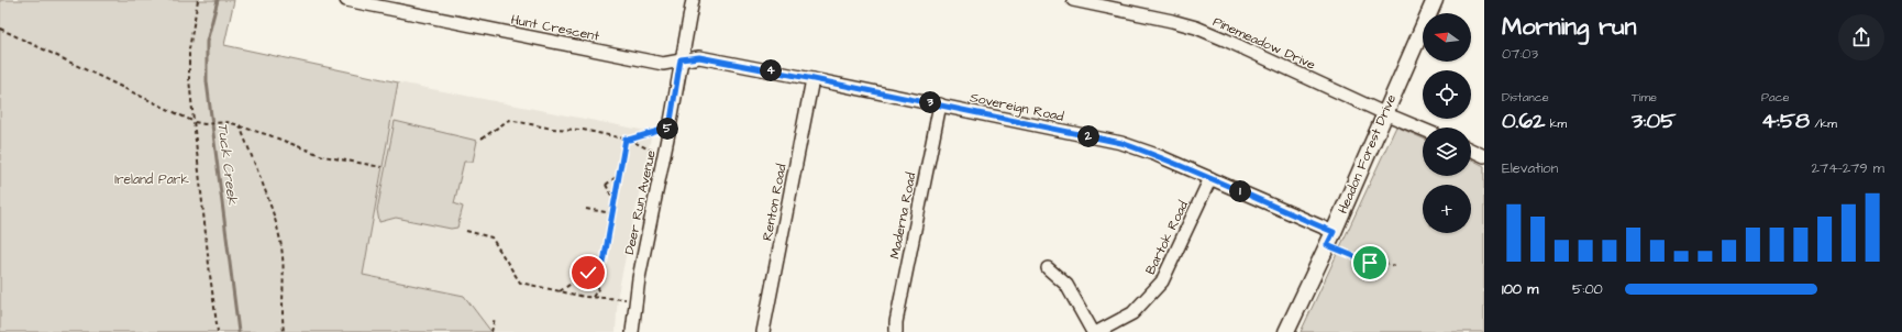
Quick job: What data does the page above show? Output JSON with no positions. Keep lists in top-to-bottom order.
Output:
{
  "streets": {
    "street": [
      "Hunt Crescent",
      "Pinemeadow Drive",
      "Sovereign Road",
      "Headon Forest Drive",
      "Deer Run Avenue",
      "Renton Road",
      "Maderna Road",
      "Bartok Road"
    ]
  },
  "crossings": [
    ["Hunt Crescent", "Sovereign Road"],
    ["Hunt Crescent", "Deer Run Avenue"],
    ["Pinemeadow Drive", "Headon Forest Drive"],
    ["Sovereign Road", "Headon Forest Drive"],
    ["Sovereign Road", "Deer Run Avenue"],
    ["Sovereign Road", "Renton Road"],
    ["Sovereign Road", "Maderna Road"],
    ["Sovereign Road", "Bartok Road"]
  ],
  "water": ["Tuck Creek"],
  "parks": ["Ireland Park"],
  "north": "left",
  "page": {
    "heading": ["Morning run", "07:03"],
    "map_buttons": "+",
    "pins": [
      "4",
      "3",
      "5",
      "2",
      "1"
    ],
    "stats": [
      ["Distance", "0.62 km"],
      ["Time", "3:05"],
      ["Pace", "4:58 /km"]
    ],
    "chart": ["Elevation", "274–279 m"],
    "list": [
      {
        "name": "100 m",
        "note": "5:00"
      }
    ]
  }
}
